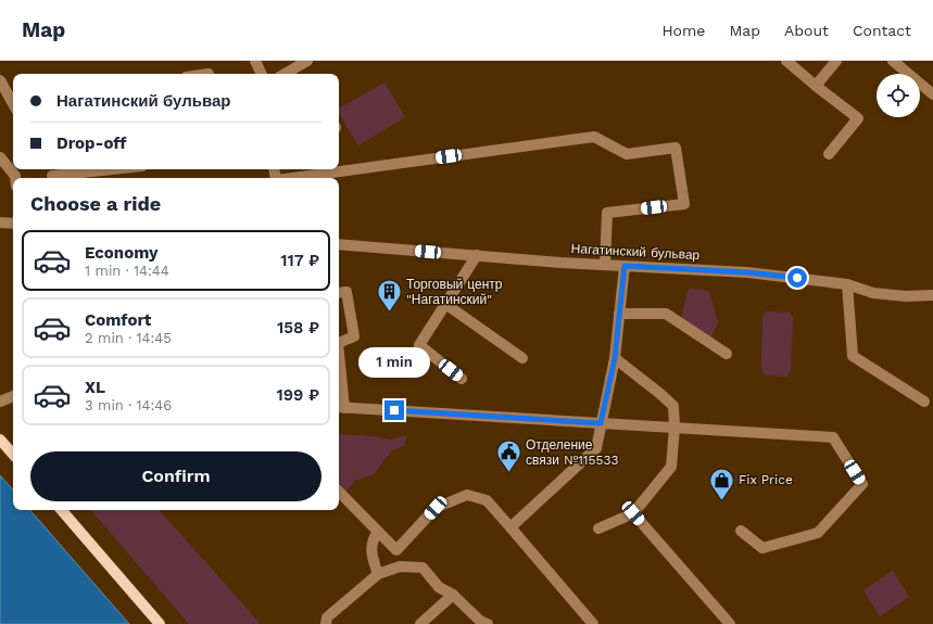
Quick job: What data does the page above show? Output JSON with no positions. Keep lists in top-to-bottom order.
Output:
{
  "streets": {
    "street": ["Нагатинский бульвар"]
  },
  "places": {
    "building": ["Торговый центр \"Нагатинский\""],
    "public building": ["Отделение связи №115533"],
    "shop": ["Fix Price"]
  },
  "page": {
    "header": "Map",
    "nav": [
      "Home",
      "Map",
      "About",
      "Contact"
    ],
    "banner": ["Нагатинский бульвар", "Drop-off"],
    "heading": "Choose a ride",
    "list": [
      {
        "name": "Economy",
        "note": "1 min · 14:44",
        "value": "117 ₽"
      },
      {
        "name": "Comfort",
        "note": "2 min · 14:45",
        "value": "158 ₽"
      },
      {
        "name": "XL",
        "note": "3 min · 14:46",
        "value": "199 ₽"
      }
    ],
    "bubble": "1 min",
    "buttons": "Confirm"
  }
}
